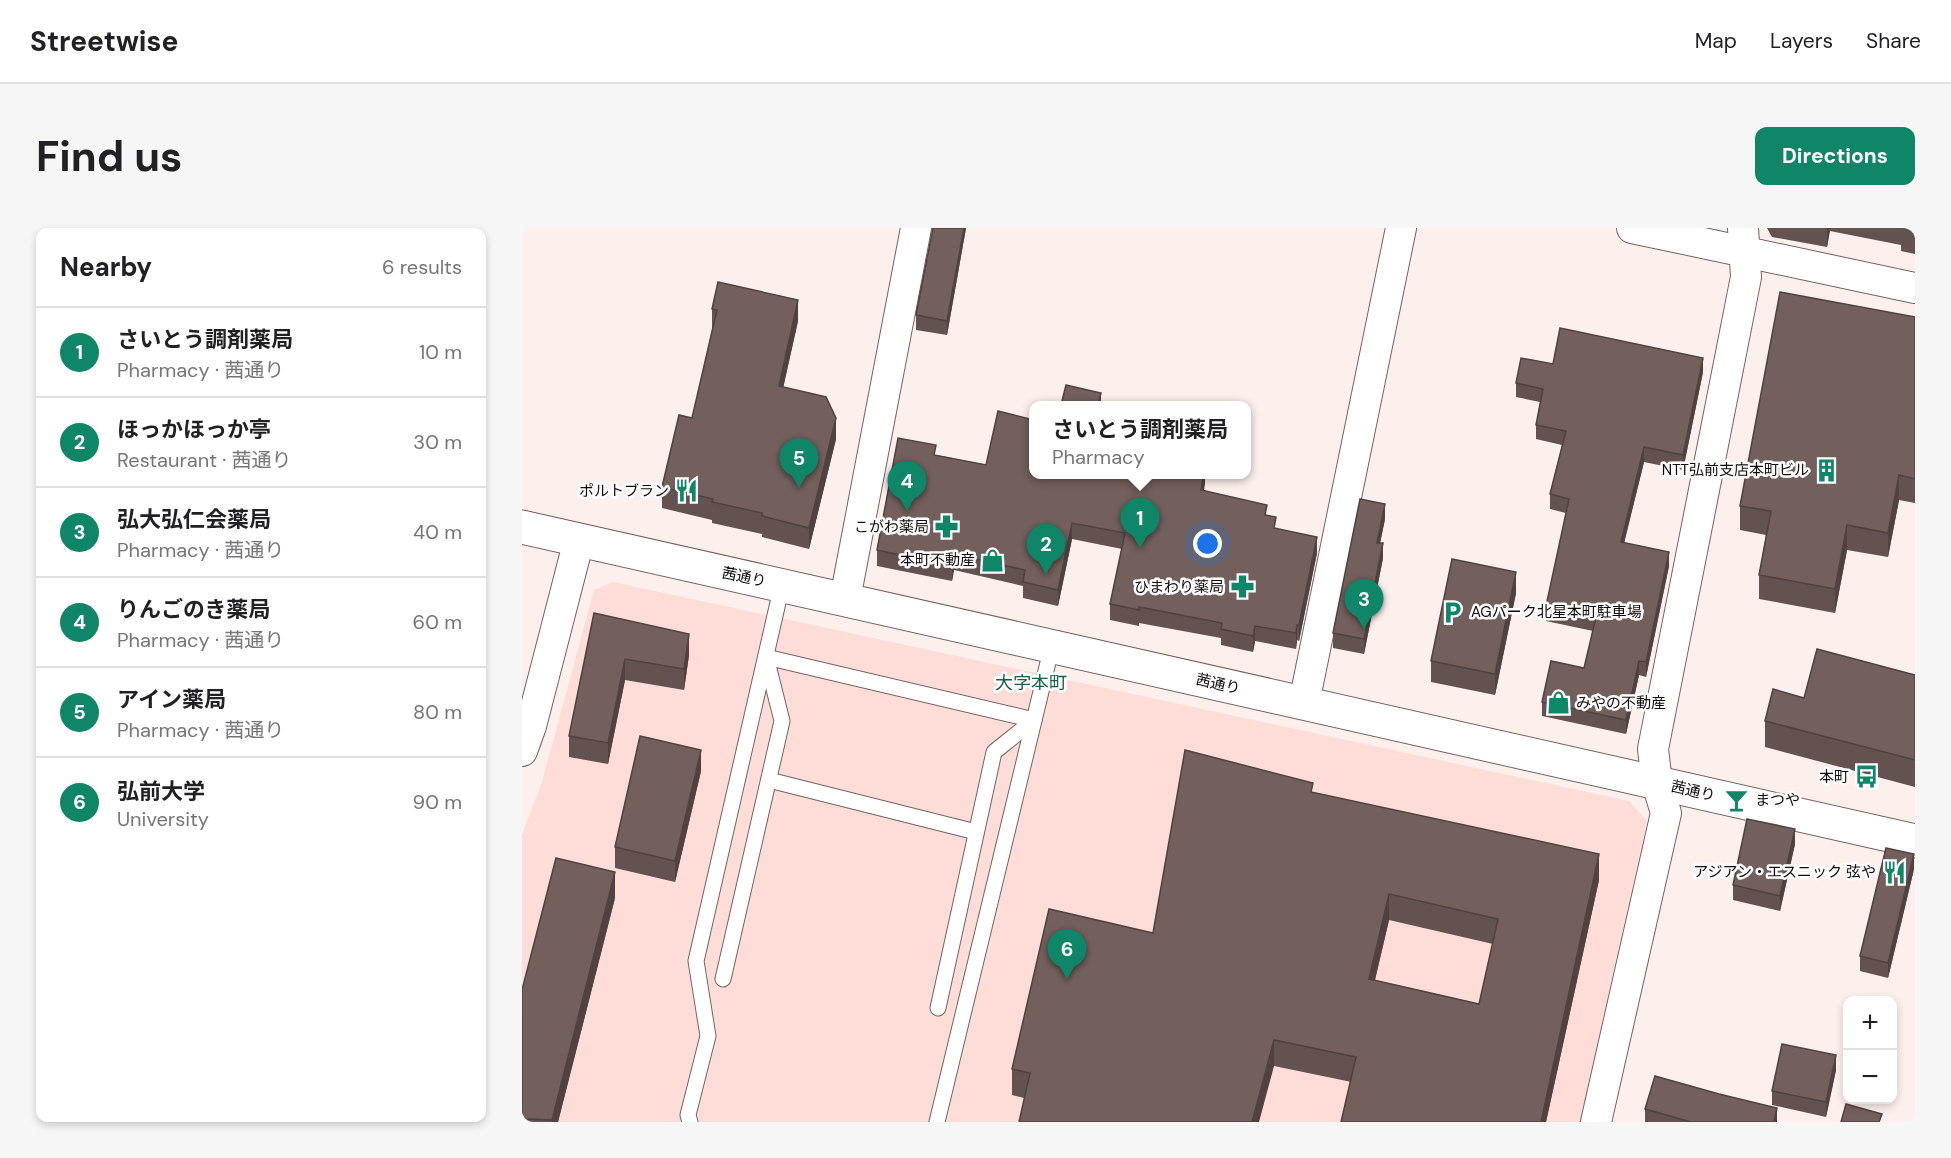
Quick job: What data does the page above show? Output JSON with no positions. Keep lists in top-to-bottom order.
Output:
{
  "streets": {
    "street": ["茜通り"]
  },
  "districts": ["大字本町"],
  "places": {
    "building": ["NTT弘前支店本町ビル"],
    "restaurant": ["ポルトブラン", "アジアン・エスニック 弦や"],
    "pharmacy": ["こがわ薬局", "ひまわり薬局"],
    "shop": ["本町不動産", "みやの不動産"],
    "parking": ["AGパーク北星本町駐車場"],
    "bus stop": ["本町"],
    "bar": ["まつや"]
  },
  "page": {
    "header": "Streetwise",
    "nav": ["Map", "Layers", "Share"],
    "buttons": "Directions",
    "title": "Find us",
    "heading": ["Nearby", "6 results"],
    "list": [
      {
        "mark": "1",
        "name": "さいとう調剤薬局",
        "note": "Pharmacy · 茜通り",
        "value": "10 m"
      },
      {
        "mark": "2",
        "name": "ほっかほっか亭",
        "note": "Restaurant · 茜通り",
        "value": "30 m"
      },
      {
        "mark": "3",
        "name": "弘大弘仁会薬局",
        "note": "Pharmacy · 茜通り",
        "value": "40 m"
      },
      {
        "mark": "4",
        "name": "りんごのき薬局",
        "note": "Pharmacy · 茜通り",
        "value": "60 m"
      },
      {
        "mark": "5",
        "name": "アイン薬局",
        "note": "Pharmacy · 茜通り",
        "value": "80 m"
      },
      {
        "mark": "6",
        "name": "弘前大学",
        "note": "University",
        "value": "90 m"
      }
    ],
    "popup": ["さいとう調剤薬局", "Pharmacy"],
    "pins": [
      "5",
      "4",
      "1",
      "2",
      "3",
      "6"
    ],
    "map_buttons": ["+", "−"]
  }
}
